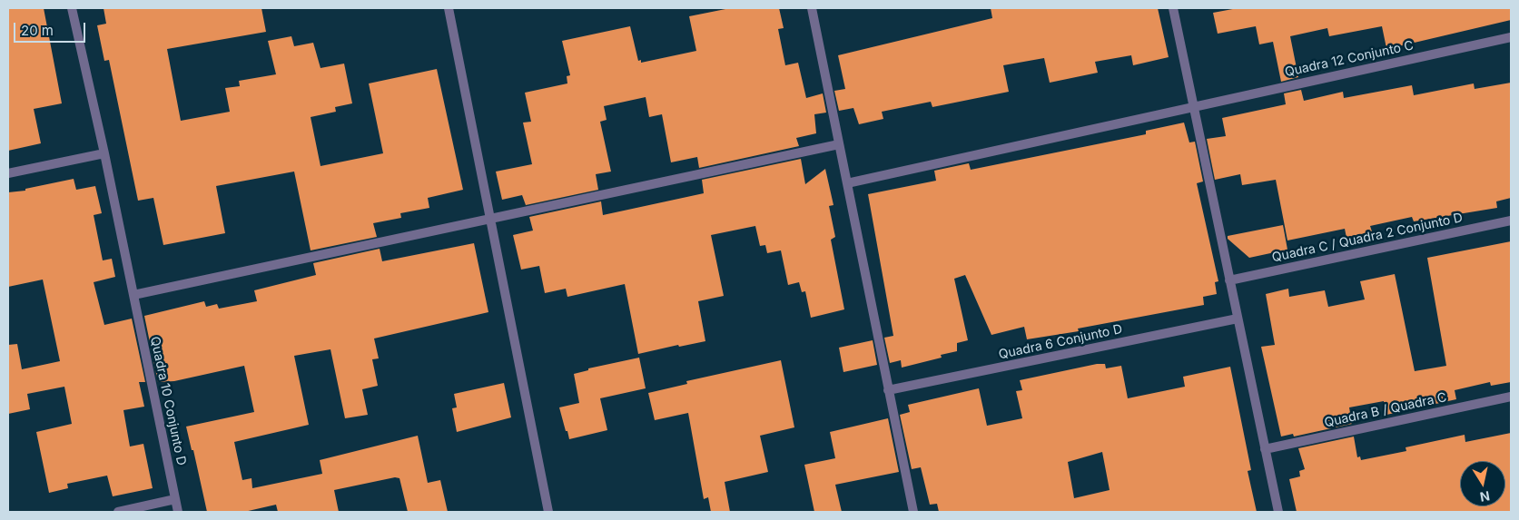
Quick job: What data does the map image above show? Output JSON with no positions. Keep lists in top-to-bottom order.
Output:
{
  "streets": {
    "street": [
      "Quadra 12 Conjunto C",
      "Quadra C / Quadra 2 Conjunto D",
      "Quadra 6 Conjunto D",
      "Quadra 10 Conjunto D",
      "Quadra B / Quadra C"
    ]
  },
  "scale_bar": "20 m",
  "north": "bottom"
}
